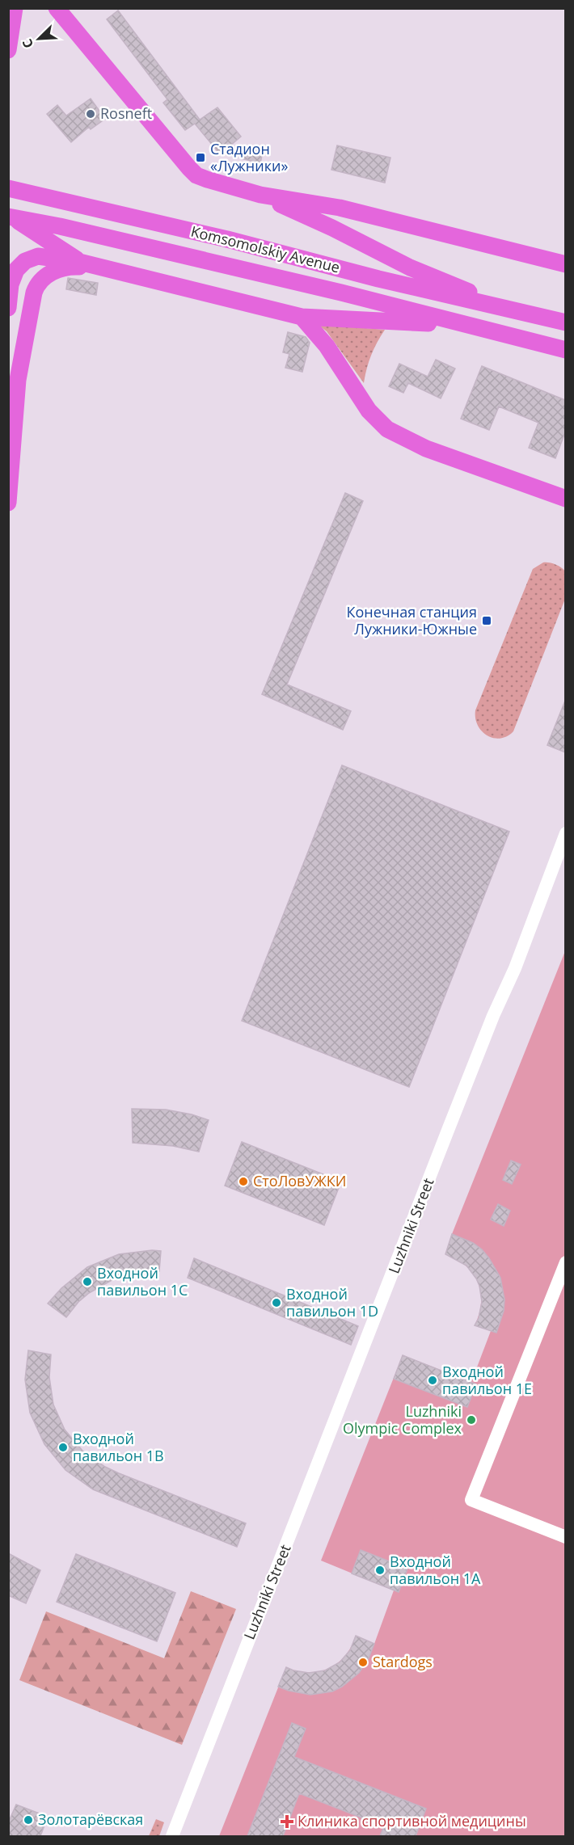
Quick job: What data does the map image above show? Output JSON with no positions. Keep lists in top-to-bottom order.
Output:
{
  "streets": {
    "main road": ["Komsomolskiy Avenue"],
    "street": ["Luzhniki Street"]
  },
  "places": {
    "other": [
      "Rosneft",
      "СтоЛовУЖКИ",
      "Входной павильон 1C",
      "Входной павильон 1D",
      "Входной павильон 1E",
      "Luzhniki Olympic Complex",
      "Входной павильон 1B",
      "Входной павильон 1A",
      "Stardogs",
      "Золотарёвская"
    ],
    "transit": ["Стадион «Лужники»", "Конечная станция Лужники-Южные"],
    "health": ["Клиника спортивной медицины"]
  },
  "north": "bottom left"
}
